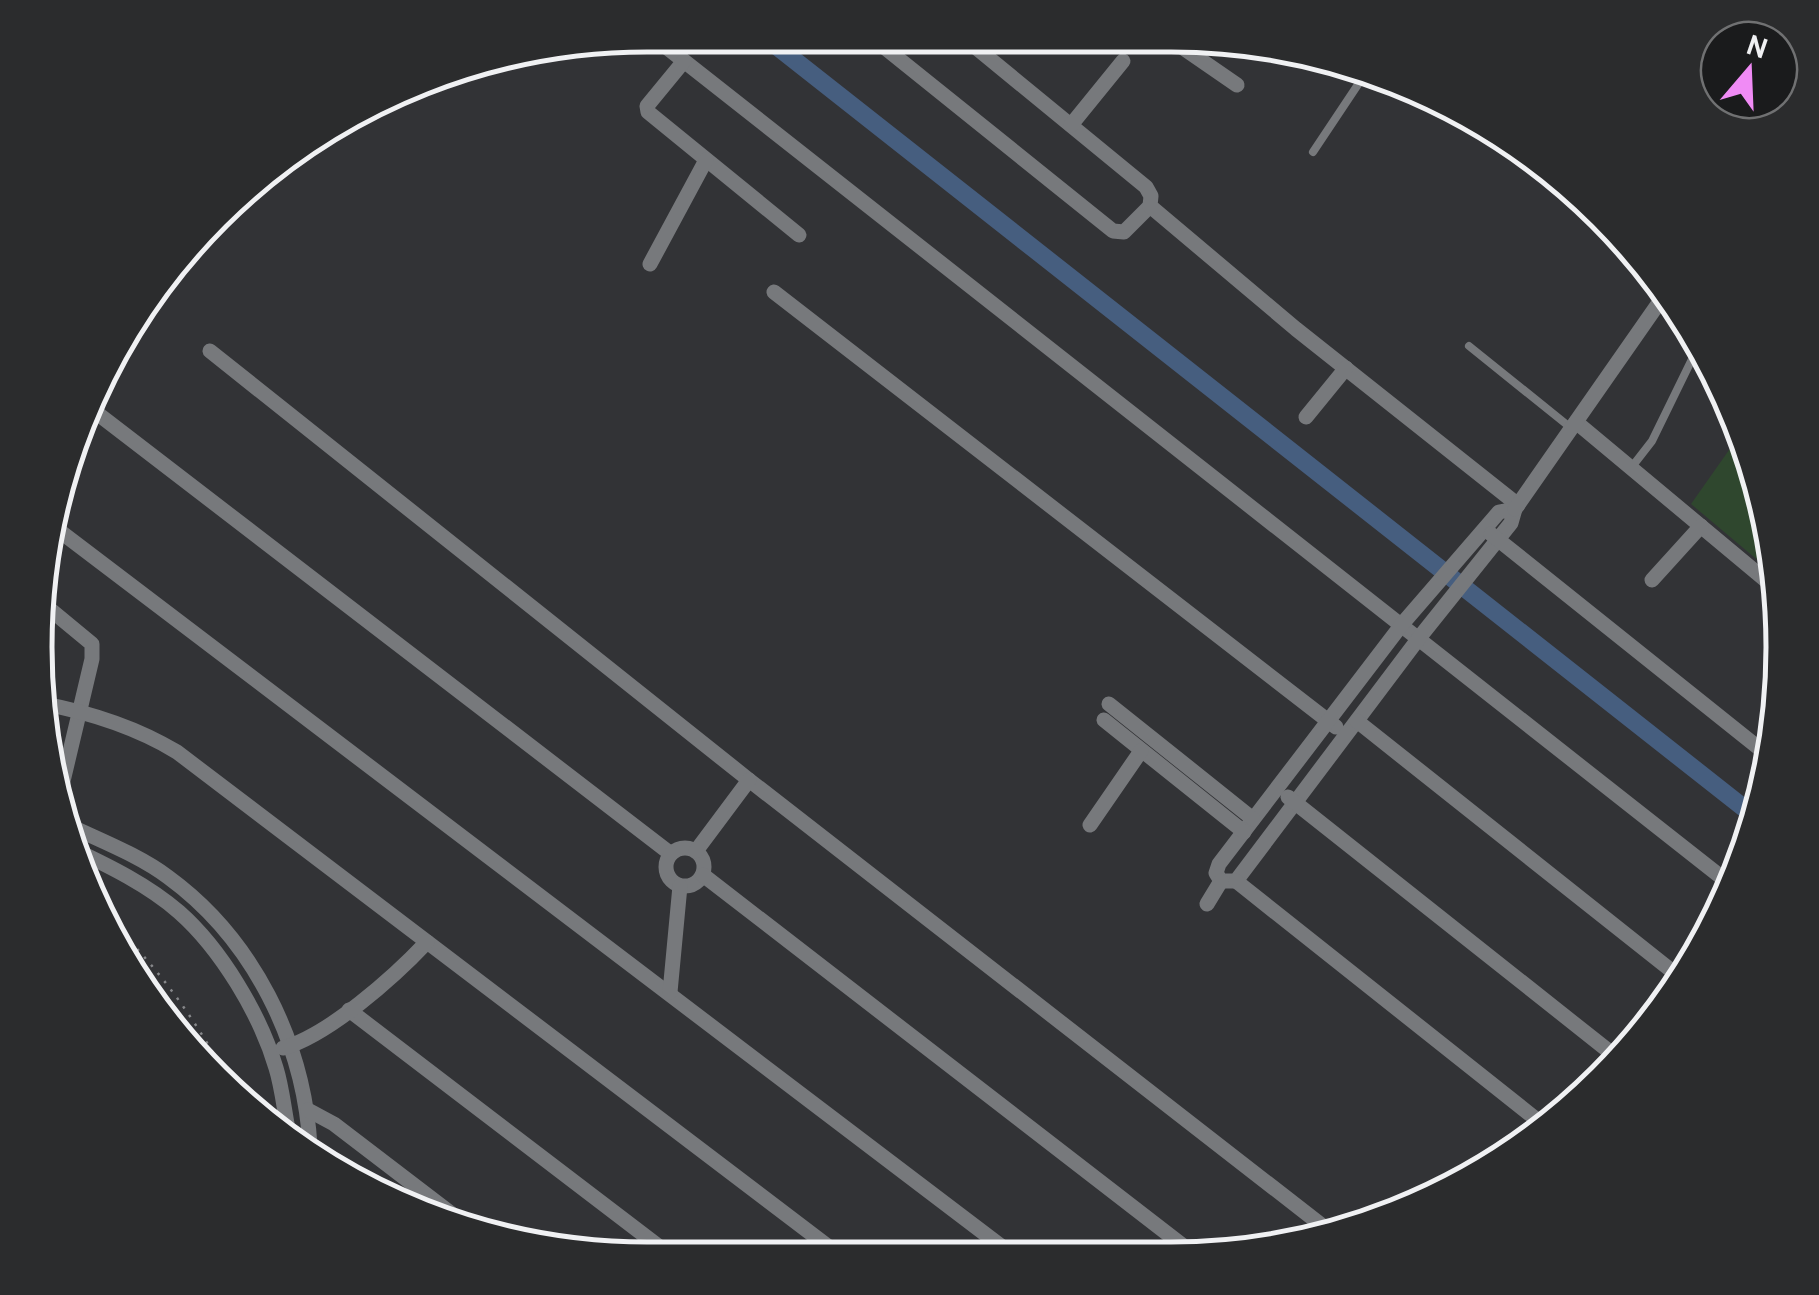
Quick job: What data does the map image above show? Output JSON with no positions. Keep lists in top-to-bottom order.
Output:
{
  "north": "top"
}
